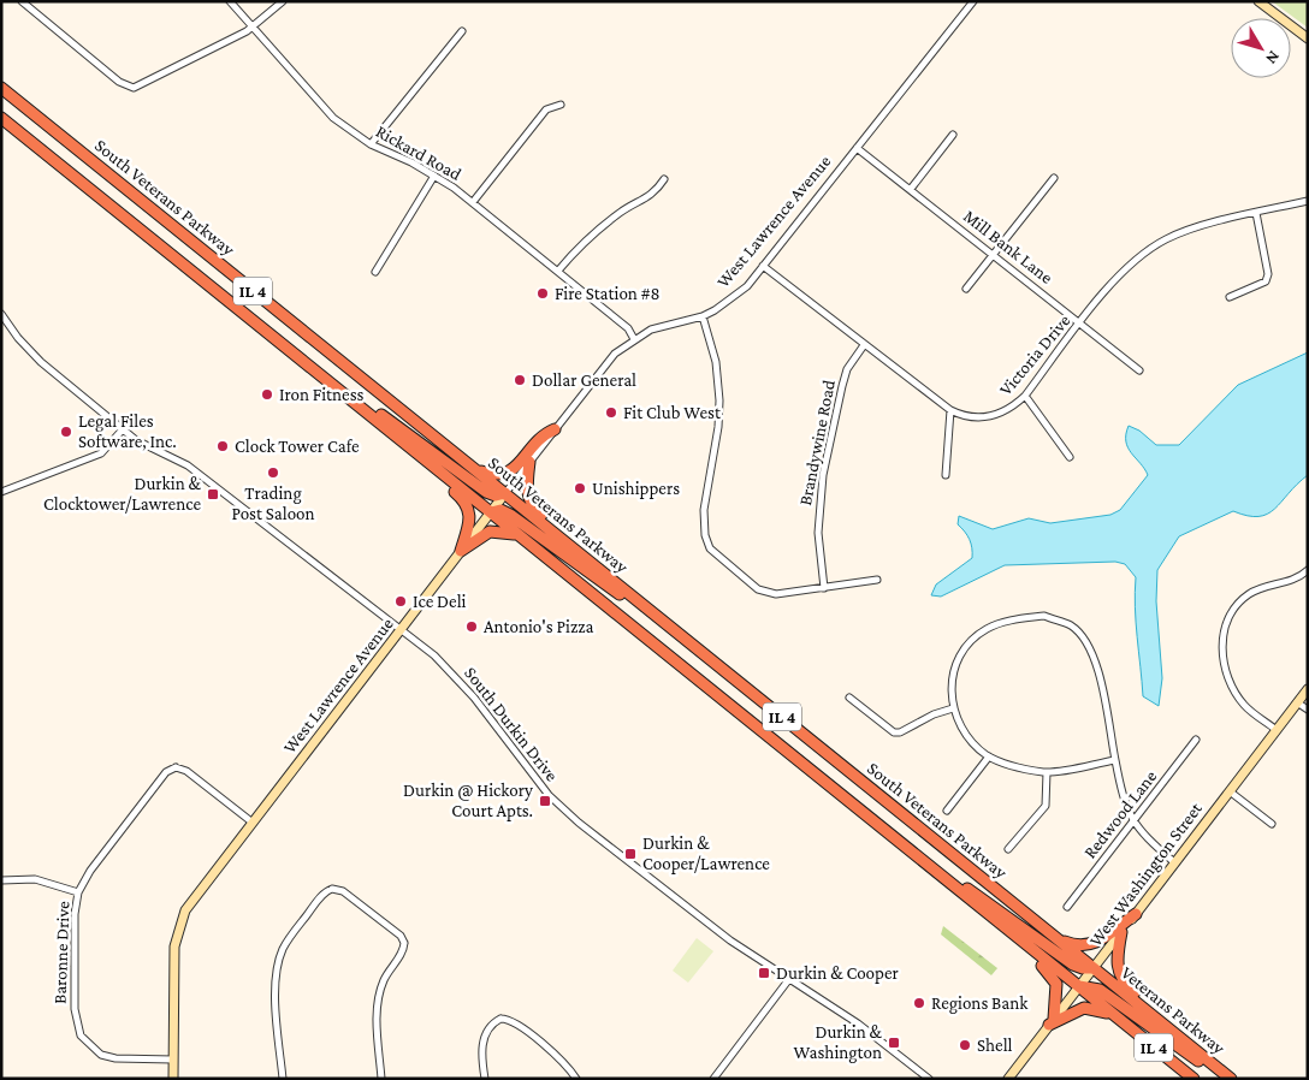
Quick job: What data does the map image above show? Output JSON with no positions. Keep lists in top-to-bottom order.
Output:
{
  "streets": {
    "highway": ["South Veterans Parkway", "IL 4", "Veterans Parkway"],
    "street": [
      "Rickard Road",
      "West Lawrence Avenue",
      "Mill Bank Lane",
      "Victoria Drive",
      "Brandywine Road",
      "South Durkin Drive",
      "Redwood Lane",
      "West Washington Street",
      "Baronne Drive"
    ]
  },
  "crossings": [
    ["Rickard Road", "West Lawrence Avenue"],
    ["South Veterans Parkway", "West Lawrence Avenue"],
    ["South Veterans Parkway", "West Washington Street"],
    ["South Veterans Parkway", "Veterans Parkway"],
    ["West Lawrence Avenue", "Mill Bank Lane"],
    ["West Lawrence Avenue", "IL 4"],
    ["West Lawrence Avenue", "Victoria Drive"],
    ["West Lawrence Avenue", "South Durkin Drive"],
    ["West Lawrence Avenue", "Baronne Drive"],
    ["Mill Bank Lane", "Victoria Drive"],
    ["IL 4", "West Washington Street"],
    ["Victoria Drive", "Brandywine Road"],
    ["West Washington Street", "Veterans Parkway"]
  ],
  "places": {
    "other": [
      "Fire Station #8",
      "Dollar General",
      "Iron Fitness",
      "Fit Club West",
      "Legal Files Software, Inc.",
      "Clock Tower Cafe",
      "Trading Post Saloon",
      "Unishippers",
      "Ice Deli",
      "Antonio's Pizza",
      "Regions Bank",
      "Shell"
    ],
    "transit": [
      "Durkin & Clocktower/Lawrence",
      "Durkin @ Hickory Court Apts.",
      "Durkin & Cooper/Lawrence",
      "Durkin & Cooper",
      "Durkin & Washington"
    ]
  },
  "north": "bottom right"
}
